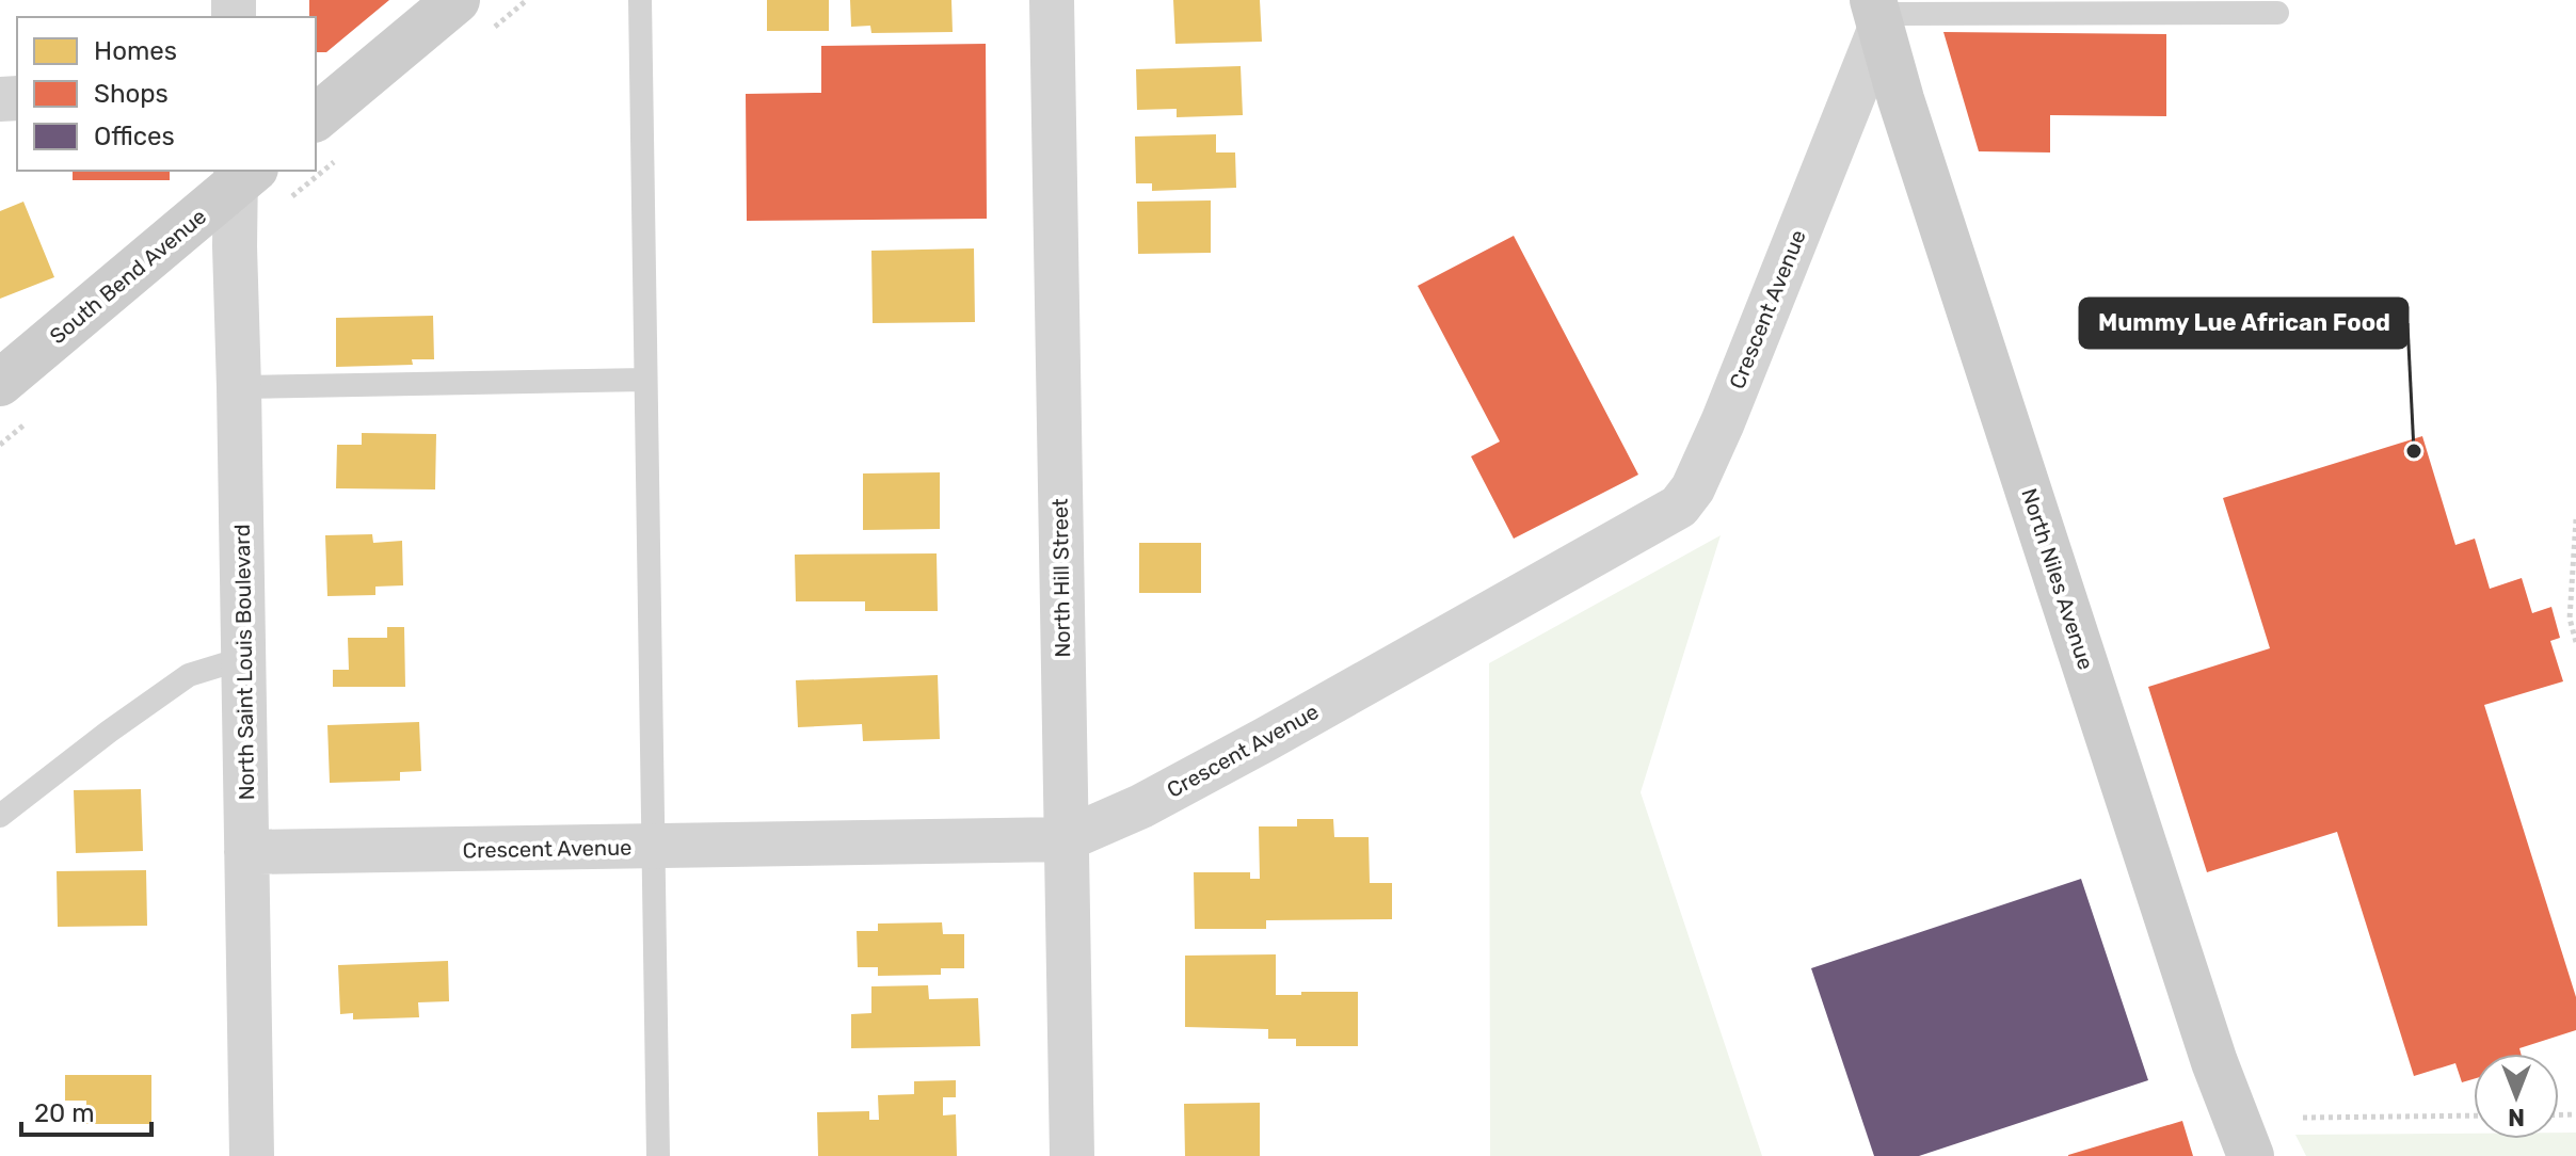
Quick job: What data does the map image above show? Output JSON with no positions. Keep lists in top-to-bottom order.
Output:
{
  "streets": {
    "street": [
      "South Bend Avenue",
      "Crescent Avenue",
      "North Hill Street",
      "North Niles Avenue",
      "North Saint Louis Boulevard"
    ]
  },
  "crossings": [
    ["South Bend Avenue", "North Saint Louis Boulevard"],
    ["Crescent Avenue", "North Hill Street"],
    ["Crescent Avenue", "North Niles Avenue"],
    ["Crescent Avenue", "North Saint Louis Boulevard"]
  ],
  "places": ["Mummy Lue African Food"],
  "legend": ["Homes", "Shops", "Offices"],
  "scale_bar": "20 m",
  "north": "bottom"
}
